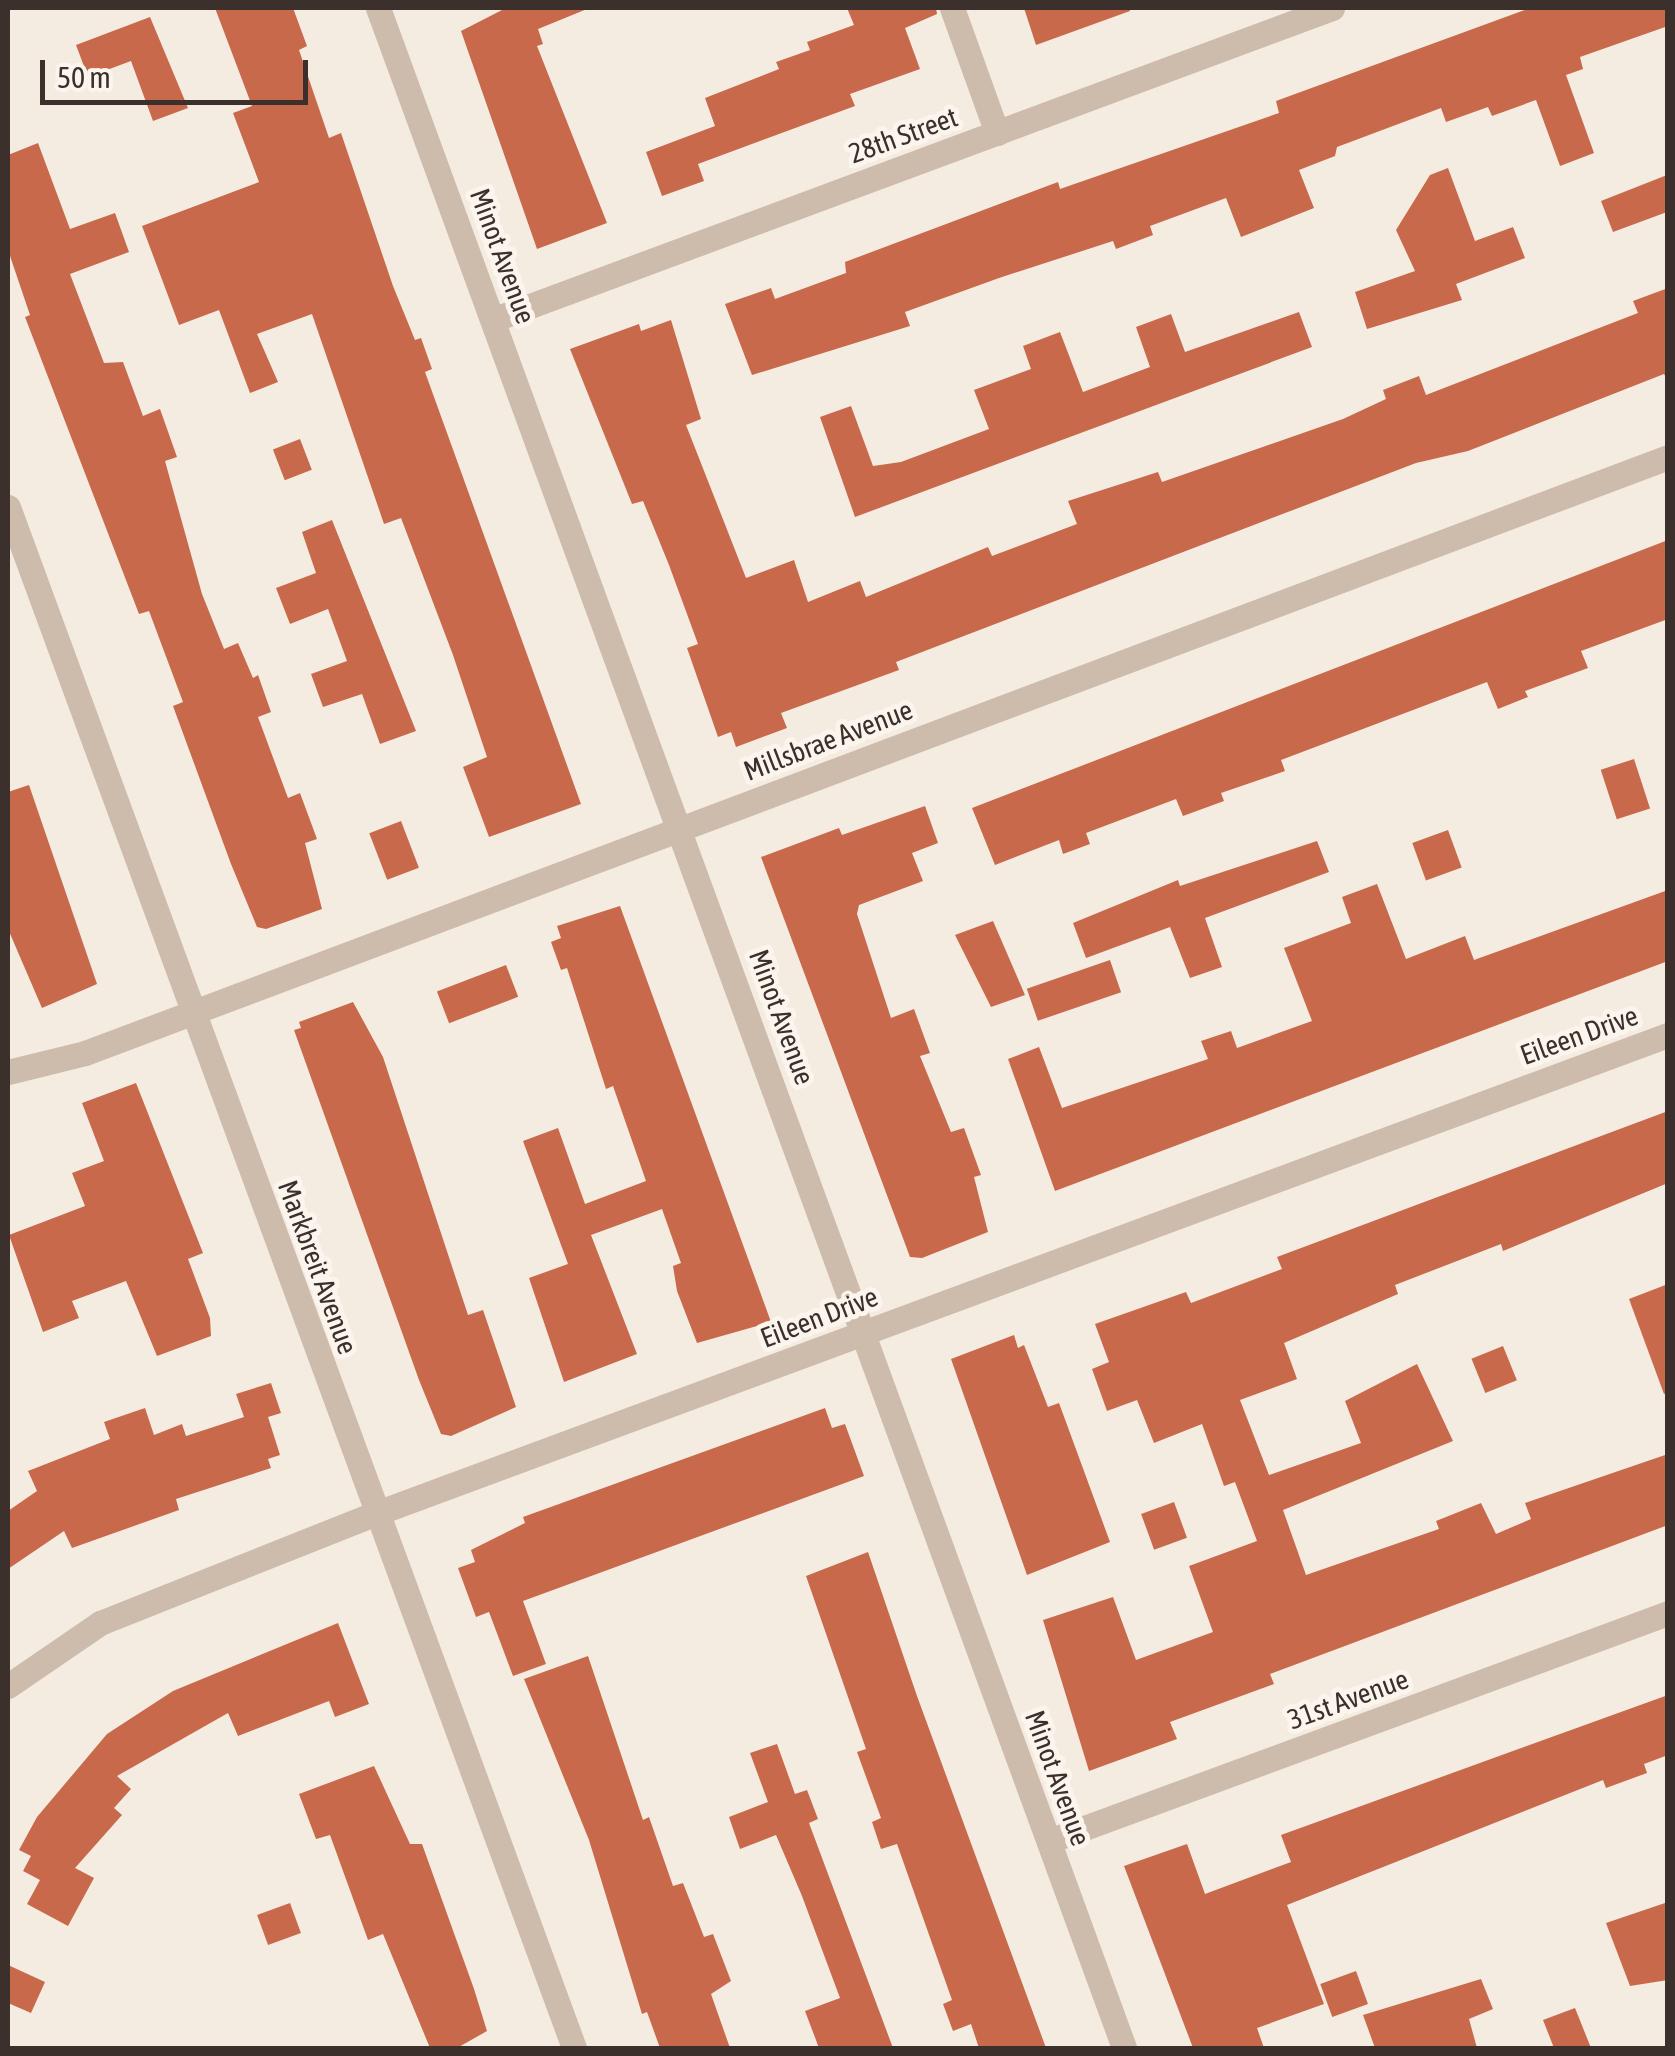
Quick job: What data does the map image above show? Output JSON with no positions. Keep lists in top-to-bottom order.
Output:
{
  "streets": {
    "street": [
      "28th Street",
      "Minot Avenue",
      "Millsbrae Avenue",
      "Eileen Drive",
      "Markbreit Avenue",
      "31st Avenue"
    ]
  },
  "crossings": [
    ["28th Street", "Minot Avenue"],
    ["Minot Avenue", "Millsbrae Avenue"],
    ["Minot Avenue", "Eileen Drive"],
    ["Minot Avenue", "31st Avenue"],
    ["Millsbrae Avenue", "Markbreit Avenue"],
    ["Eileen Drive", "Markbreit Avenue"]
  ],
  "scale_bar": "50 m"
}
